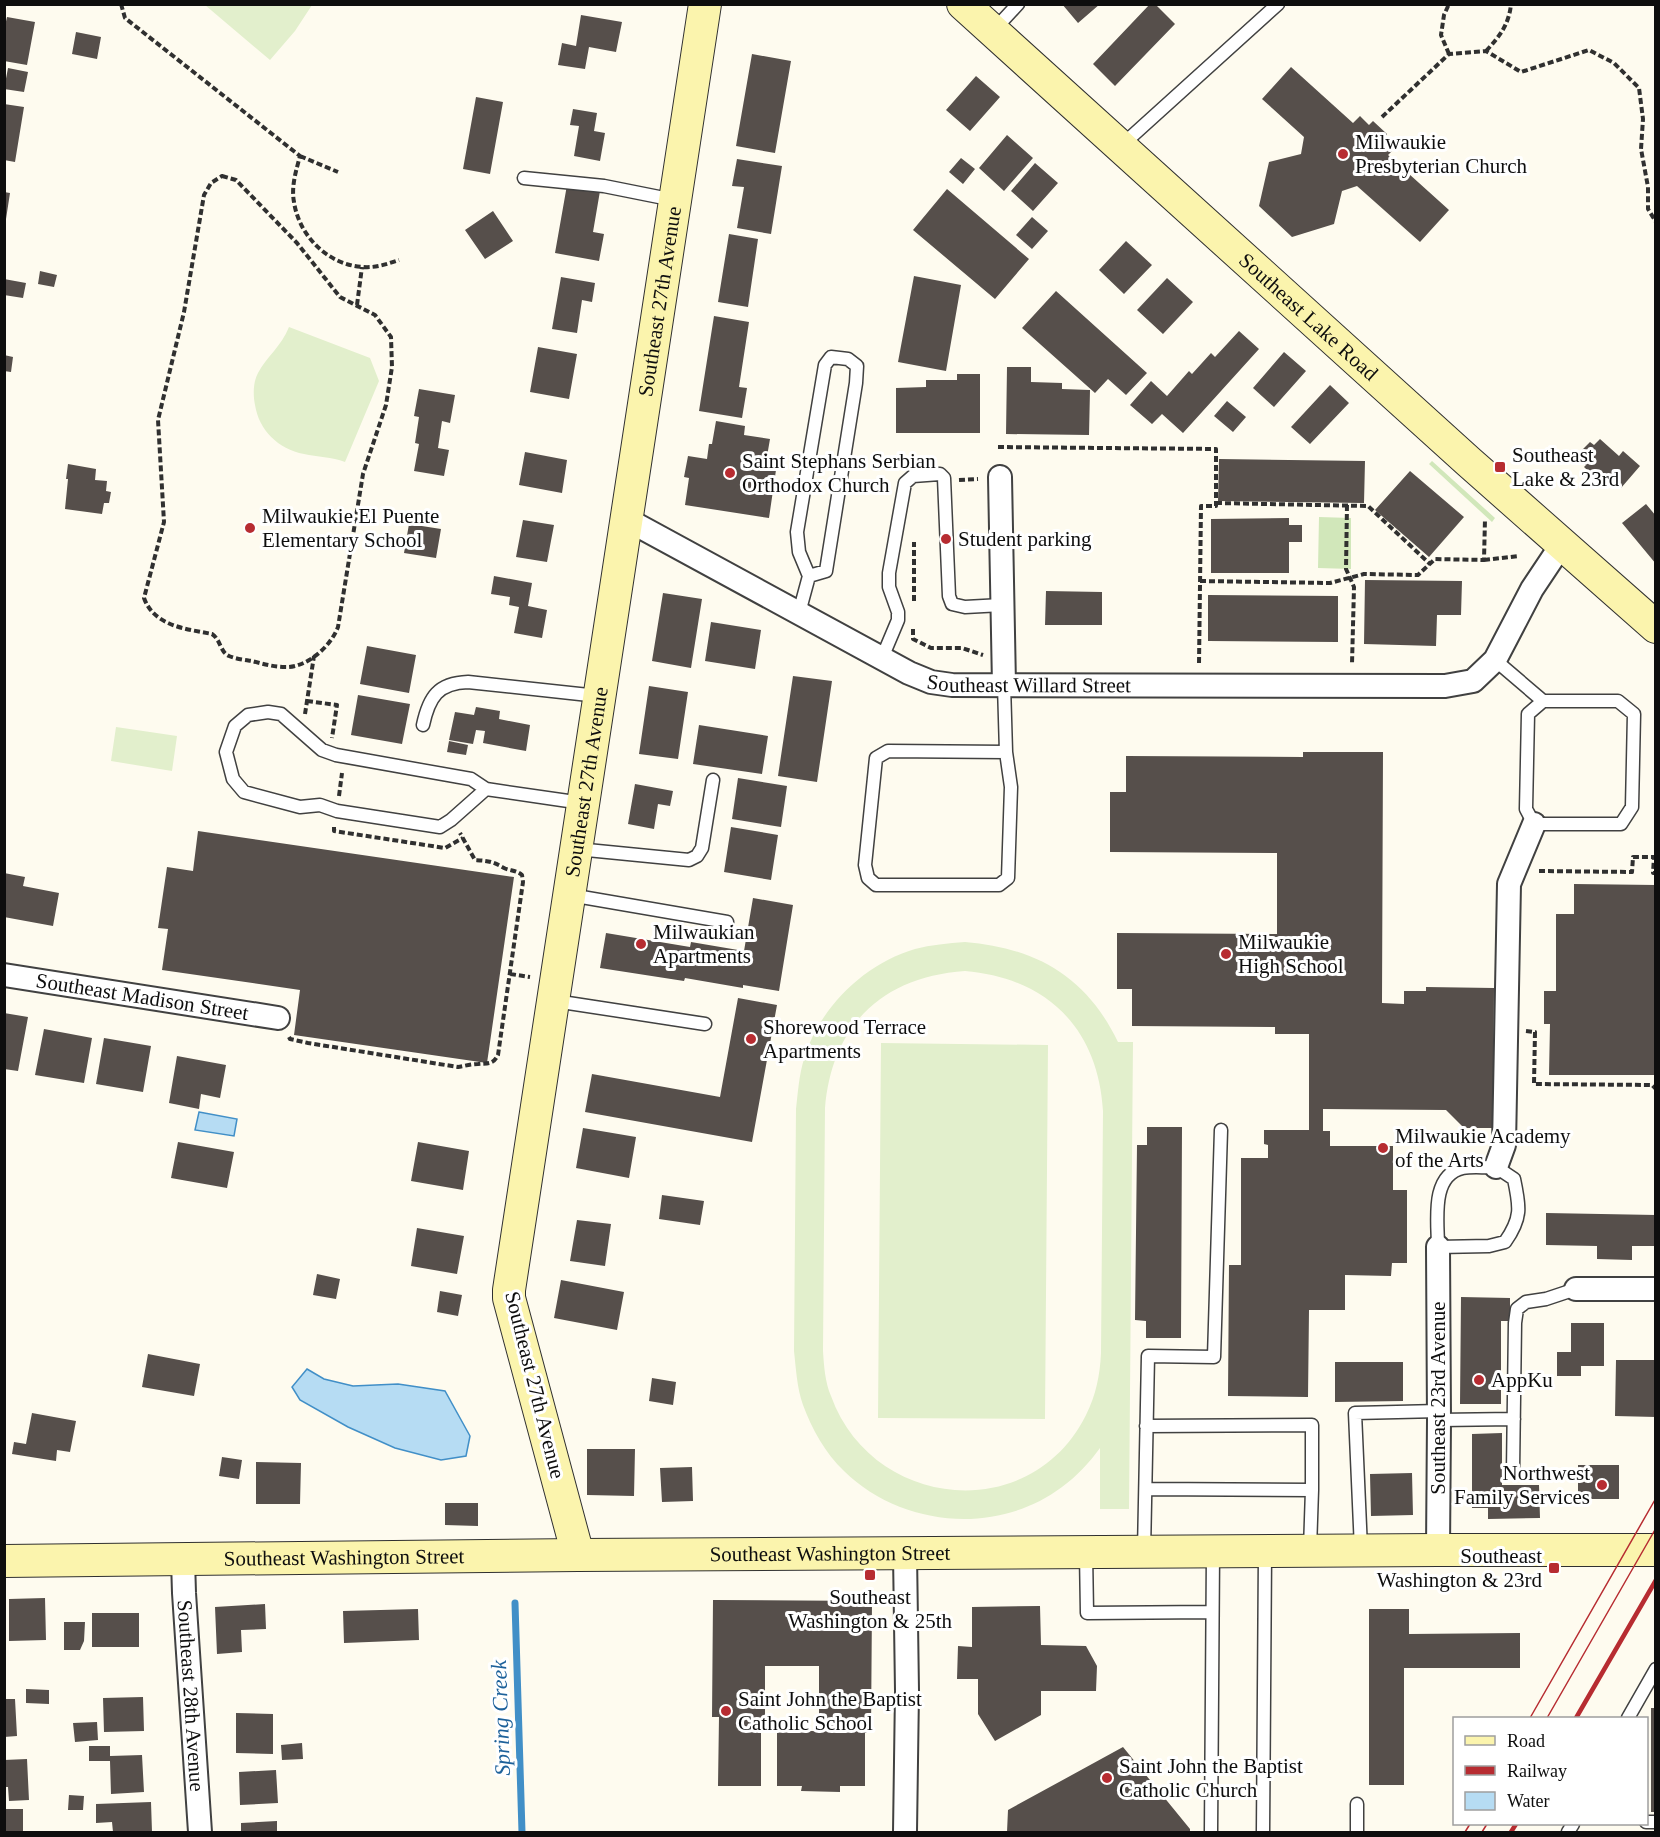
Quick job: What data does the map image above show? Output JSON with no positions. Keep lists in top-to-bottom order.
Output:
{
  "streets": {
    "street": [
      "Southeast 27th Avenue",
      "Southeast Lake Road",
      "Southeast Willard Street",
      "Southeast Madison Street",
      "Southeast 23rd Avenue",
      "Southeast Washington Street",
      "Southeast 28th Avenue"
    ]
  },
  "crossings": [
    ["Southeast 27th Avenue", "Southeast Willard Street"],
    ["Southeast 27th Avenue", "Southeast Washington Street"],
    ["Southeast 23rd Avenue", "Southeast Washington Street"],
    ["Southeast Washington Street", "Southeast 28th Avenue"]
  ],
  "water": ["Spring Creek"],
  "places": {
    "other": [
      "Milwaukie Presbyterian Church",
      "Saint Stephans Serbian Orthodox Church",
      "Milwaukie El Puente Elementary School",
      "Student parking",
      "Milwaukian Apartments",
      "Milwaukie High School",
      "Shorewood Terrace Apartments",
      "Milwaukie Academy of the Arts",
      "AppKu",
      "Northwest Family Services",
      "Saint John the Baptist Catholic School",
      "Saint John the Baptist Catholic Church"
    ],
    "transit": ["Southeast Lake & 23rd", "Southeast Washington & 23rd", "Southeast Washington & 25th"]
  },
  "legend": ["Road", "Railway", "Water"]
}
